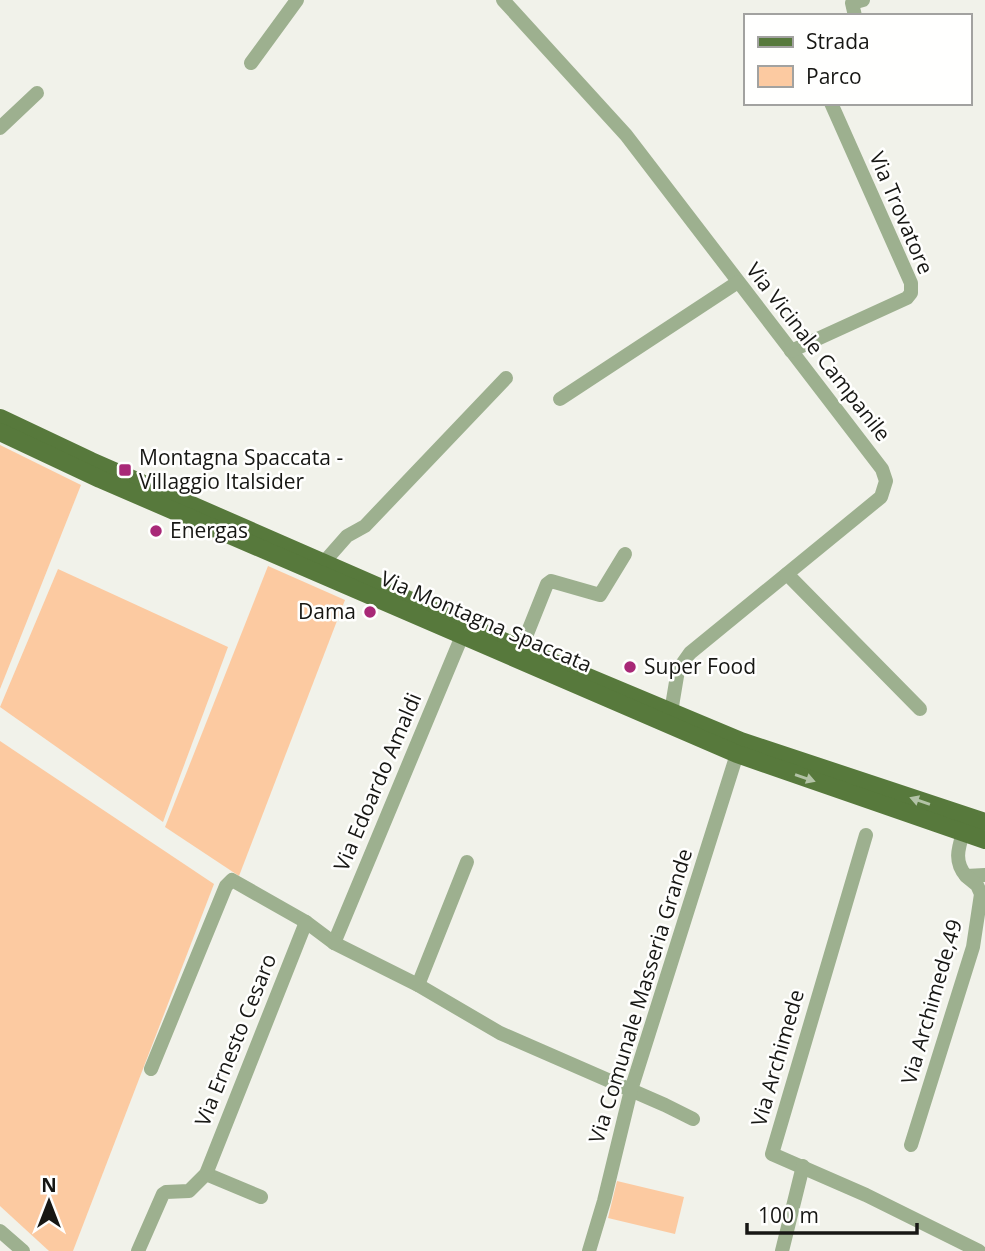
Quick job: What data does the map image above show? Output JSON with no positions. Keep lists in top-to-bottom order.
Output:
{
  "streets": {
    "main road": ["Via Montagna Spaccata"],
    "street": [
      "Via Trovatore",
      "Via Vicinale Campanile",
      "Via Edoardo Amaldi",
      "Via Comunale Masseria Grande",
      "Via Archimede,49",
      "Via Ernesto Cesaro",
      "Via Archimede"
    ]
  },
  "crossings": [
    ["Via Trovatore", "Via Vicinale Campanile"],
    ["Via Vicinale Campanile", "Via Montagna Spaccata"],
    ["Via Montagna Spaccata", "Via Edoardo Amaldi"],
    ["Via Montagna Spaccata", "Via Comunale Masseria Grande"]
  ],
  "places": {
    "transit": ["Montagna Spaccata - Villaggio Italsider"],
    "other": ["Energas", "Dama", "Super Food"]
  },
  "legend": ["Strada", "Parco"],
  "scale_bar": "100 m",
  "north": "top"
}
